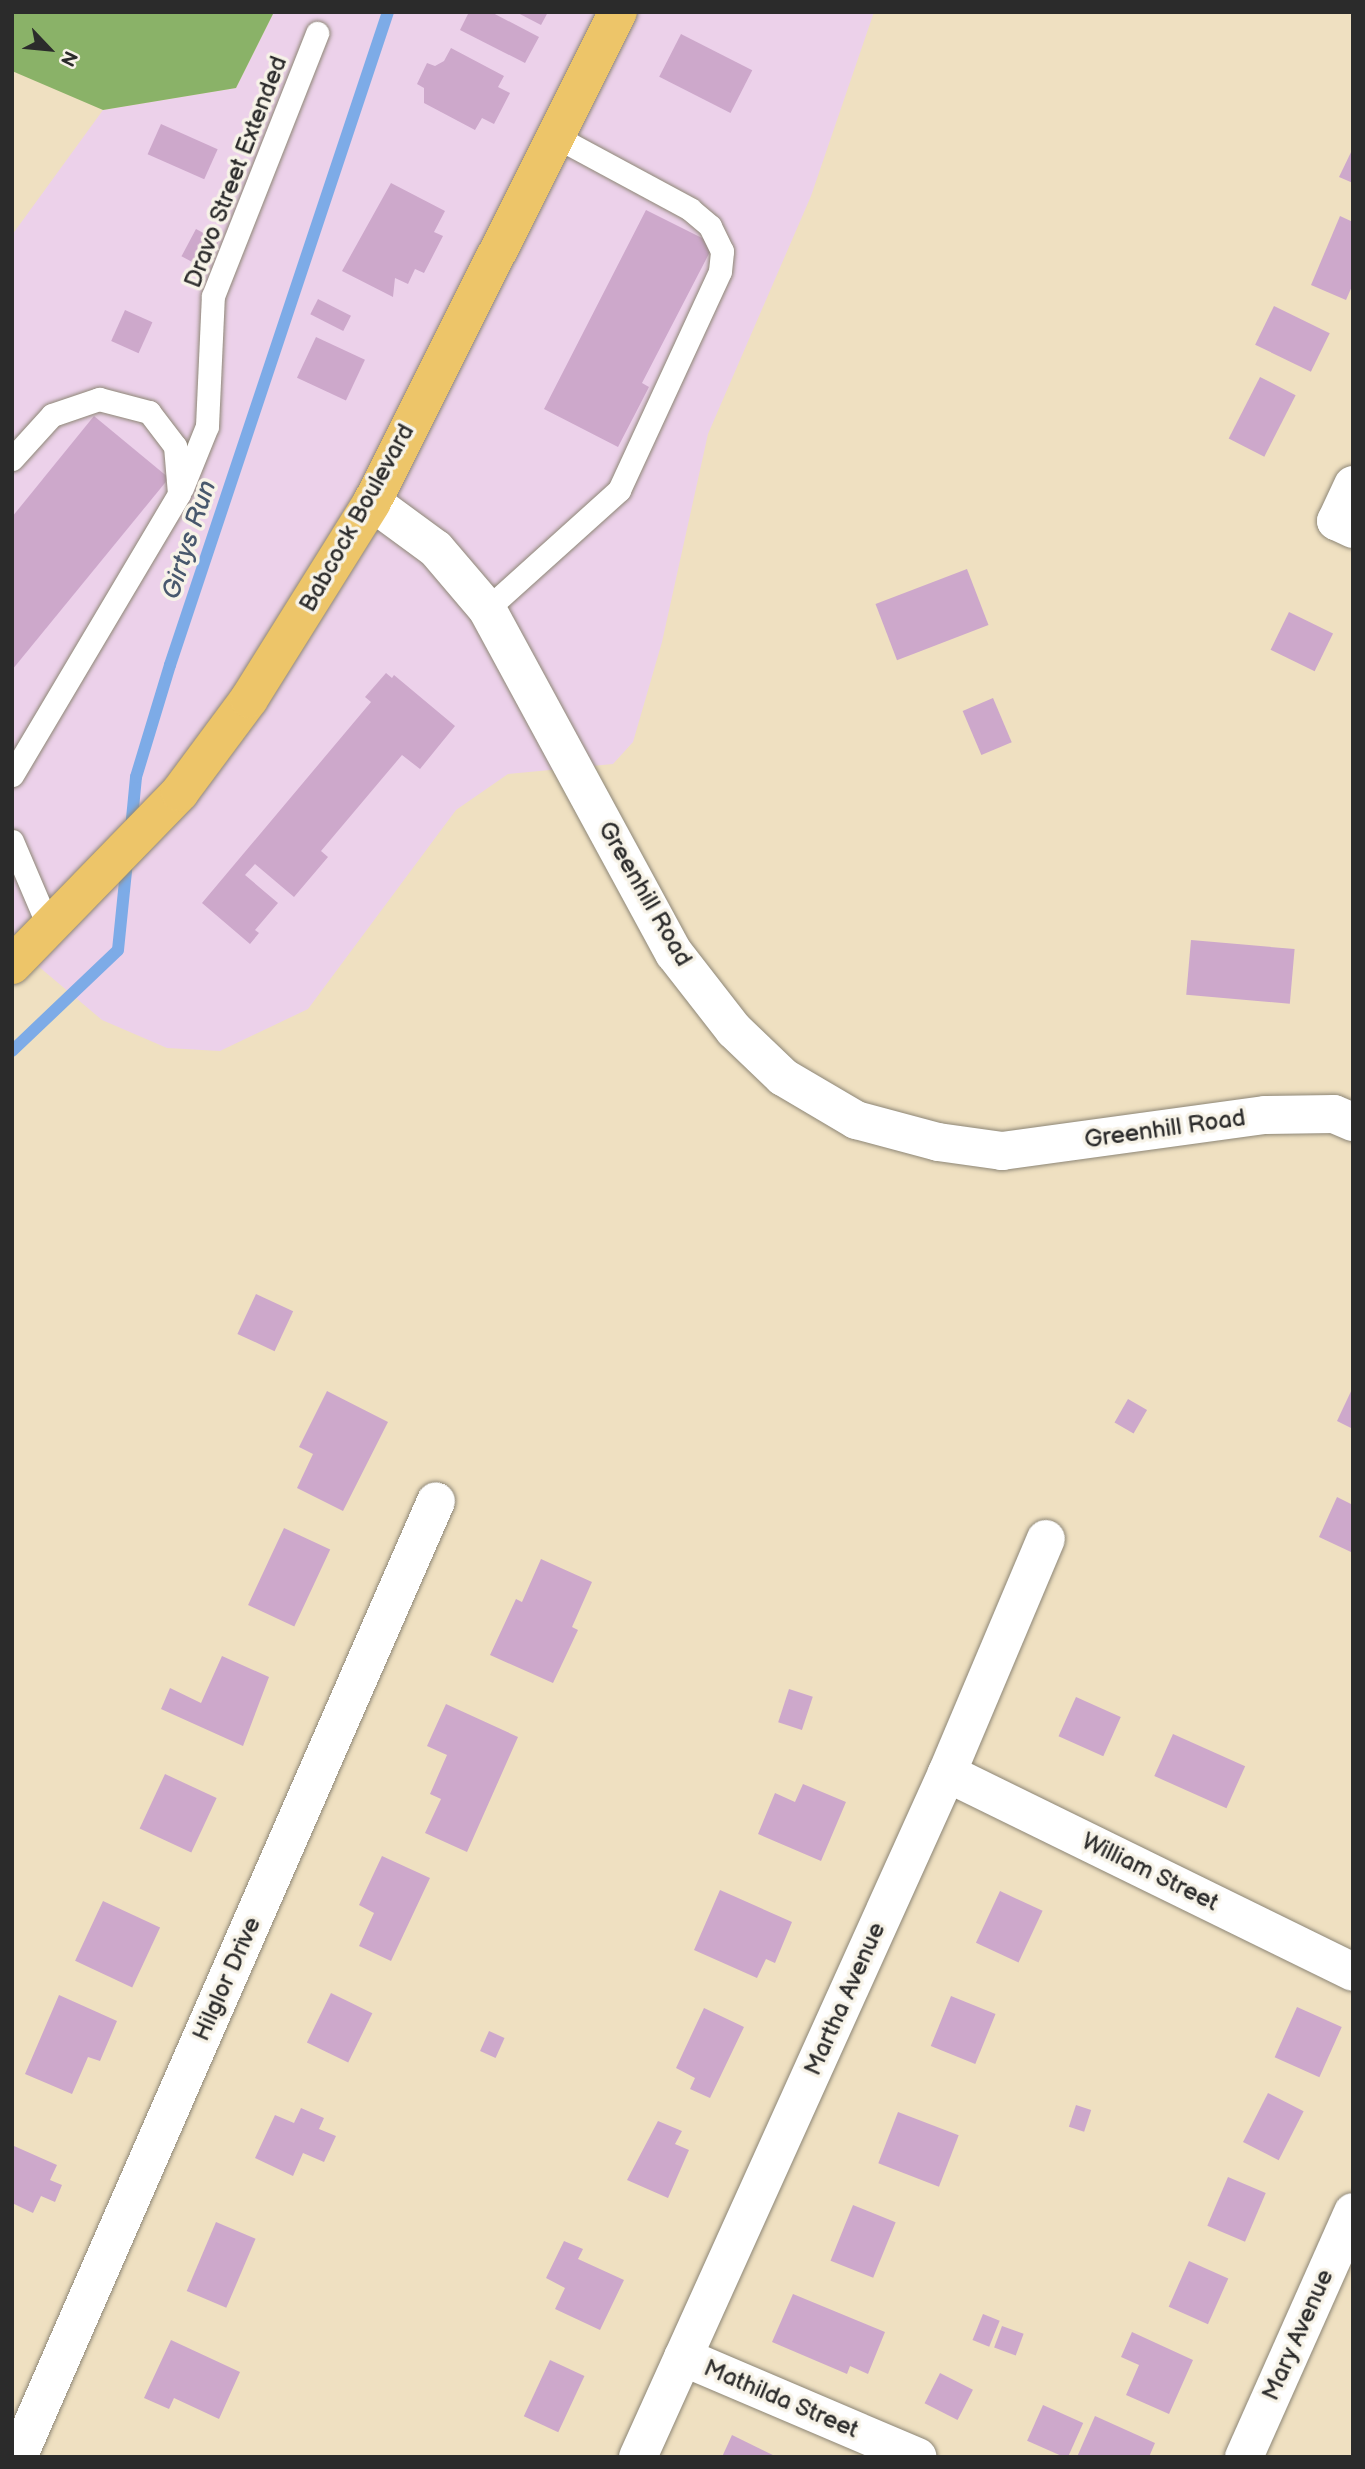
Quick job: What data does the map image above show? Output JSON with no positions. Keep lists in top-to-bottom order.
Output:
{
  "streets": {
    "main road": ["Babcock Boulevard"],
    "street": [
      "Greenhill Road",
      "William Street",
      "Hilglor Drive",
      "Martha Avenue",
      "Mary Avenue",
      "Mathilda Street"
    ],
    "lane": ["Dravo Street Extended"]
  },
  "crossings": [
    ["Babcock Boulevard", "Greenhill Road"],
    ["William Street", "Martha Avenue"],
    ["Martha Avenue", "Mathilda Street"]
  ],
  "water": ["Girtys Run"],
  "north": "bottom right"
}
